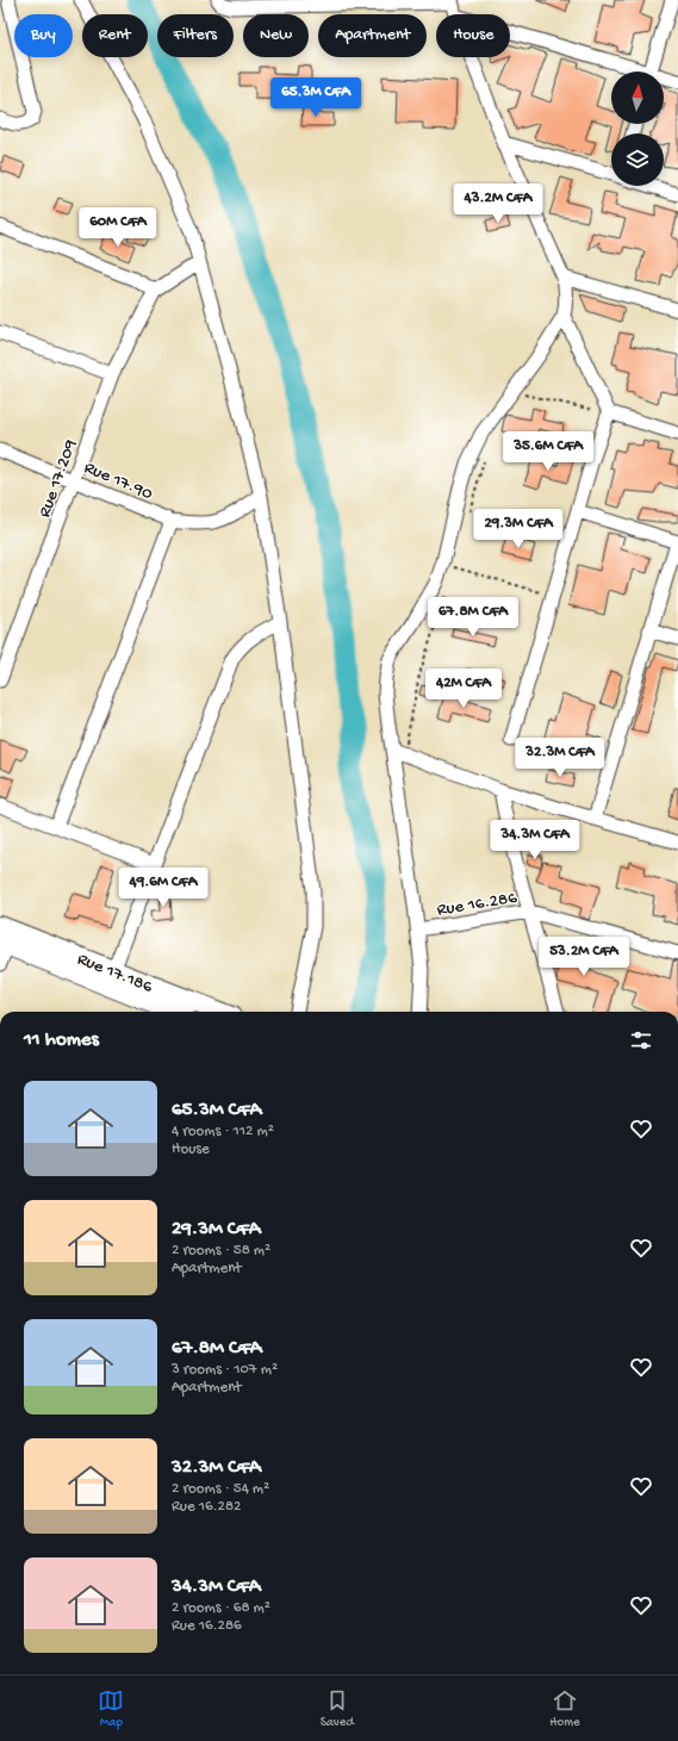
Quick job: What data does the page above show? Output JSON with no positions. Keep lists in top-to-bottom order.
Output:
{
  "streets": {
    "main road": ["Rue 17.186"],
    "street": ["Rue 17.209", "Rue 17.90", "Rue 16.286"]
  },
  "crossings": [
    ["Rue 17.209", "Rue 17.90"]
  ],
  "north": "top",
  "page": {
    "chip": [
      "Buy",
      "Rent",
      "Filters",
      "New",
      "Apartment",
      "House"
    ],
    "price": [
      "65.3M CFA",
      "43.2M CFA",
      "60M CFA",
      "35.6M CFA",
      "29.3M CFA",
      "67.8M CFA",
      "42M CFA",
      "32.3M CFA",
      "34.3M CFA",
      "49.6M CFA",
      "53.2M CFA"
    ],
    "heading": "11 homes",
    "list": [
      {
        "name": "65.3M CFA",
        "note": "4 rooms · 112 m² · House"
      },
      {
        "name": "29.3M CFA",
        "note": "2 rooms · 58 m² · Apartment"
      },
      {
        "name": "67.8M CFA",
        "note": "3 rooms · 107 m² · Apartment"
      },
      {
        "name": "32.3M CFA",
        "note": "2 rooms · 54 m² · Rue 16.282"
      },
      {
        "name": "34.3M CFA",
        "note": "2 rooms · 68 m² · Rue 16.286"
      }
    ],
    "tabs": ["Map", "Saved", "Home"]
  }
}
